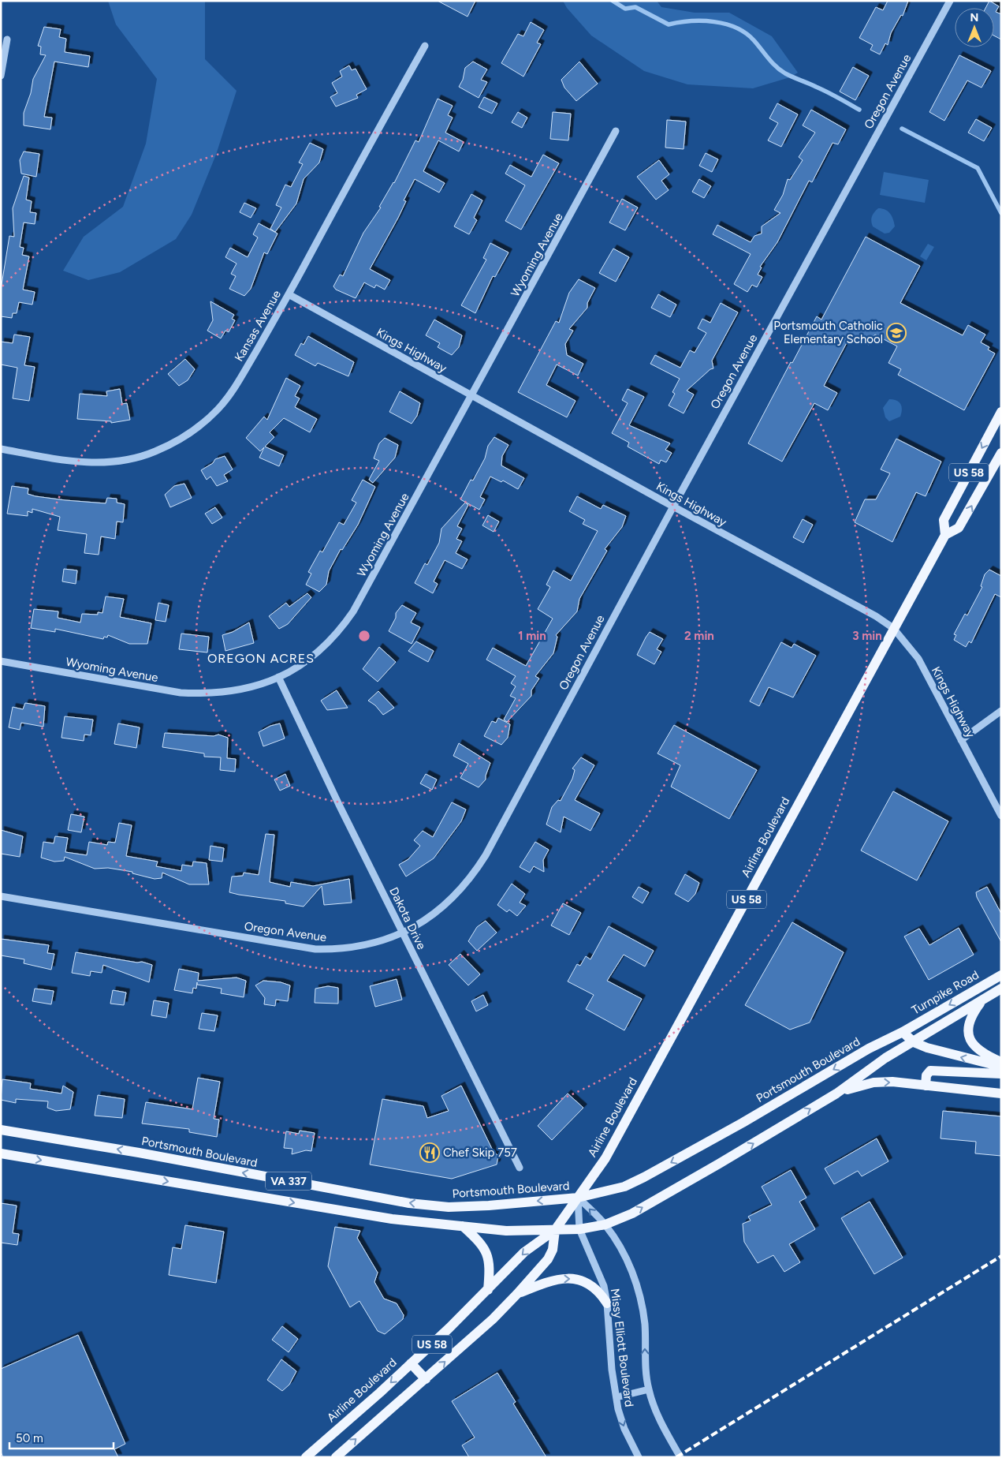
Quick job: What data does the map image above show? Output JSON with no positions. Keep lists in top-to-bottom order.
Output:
{
  "streets": {
    "main road": [
      "US 58",
      "Airline Boulevard",
      "Turnpike Road",
      "Portsmouth Boulevard",
      "VA 337"
    ],
    "street": [
      "Oregon Avenue",
      "Wyoming Avenue",
      "Kansas Avenue",
      "Kings Highway",
      "Dakota Drive",
      "Missy Elliott Boulevard"
    ]
  },
  "crossings": [
    ["Oregon Avenue", "Kings Highway"],
    ["Oregon Avenue", "Dakota Drive"],
    ["Wyoming Avenue", "Kings Highway"],
    ["Wyoming Avenue", "Dakota Drive"],
    ["Kansas Avenue", "Kings Highway"],
    ["Kings Highway", "Airline Boulevard"],
    ["Airline Boulevard", "Portsmouth Boulevard"],
    ["Airline Boulevard", "VA 337"],
    ["Airline Boulevard", "Missy Elliott Boulevard"],
    ["Turnpike Road", "Portsmouth Boulevard"],
    ["Portsmouth Boulevard", "Missy Elliott Boulevard"]
  ],
  "districts": ["OREGON ACRES"],
  "places": {
    "school or university": ["Portsmouth Catholic Elementary School"],
    "restaurant": ["Chef Skip 757"]
  },
  "scale_bar": "50 m",
  "north": "top",
  "rings": ["1 min", "2 min", "3 min"]
}
